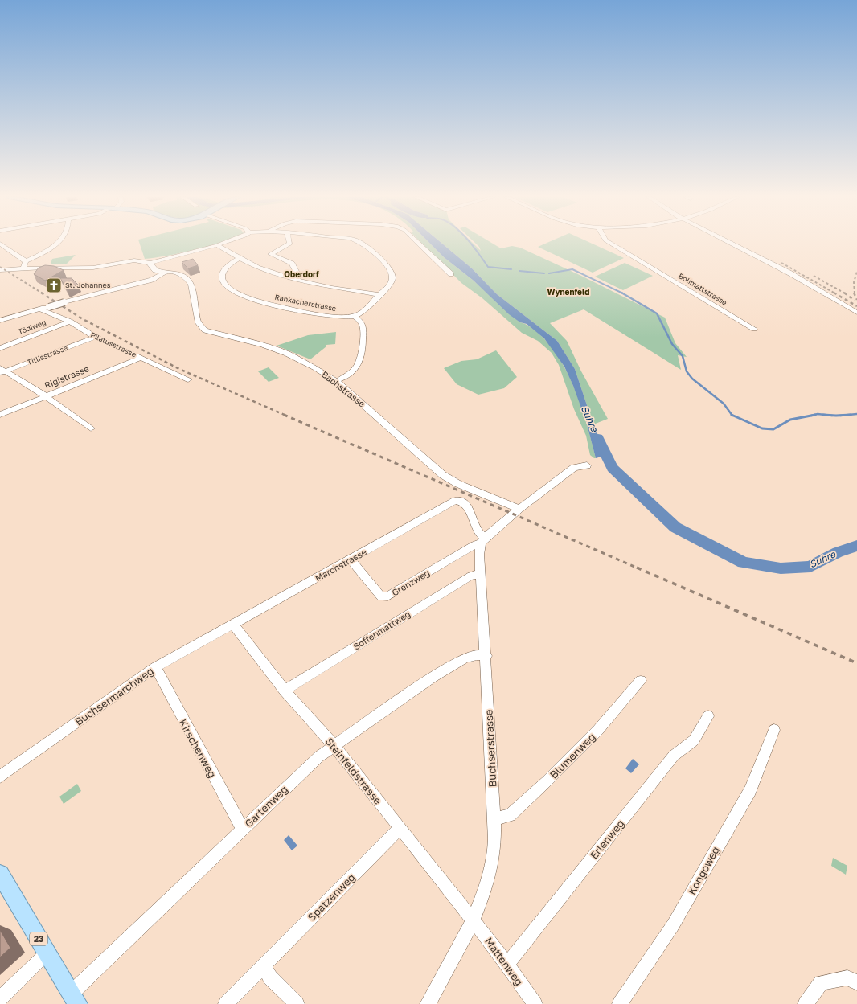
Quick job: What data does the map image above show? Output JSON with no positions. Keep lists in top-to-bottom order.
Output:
{
  "streets": {
    "main road": ["23"],
    "street": [
      "Bolimattstrasse",
      "Rankacherstrasse",
      "Tödiweg",
      "Pilatusstrasse",
      "Titlisstrasse",
      "Rigistrasse",
      "Bachstrasse",
      "Marchstrasse",
      "Grenzweg",
      "Soffenmattweg",
      "Buchsermarchweg",
      "Kirschenweg",
      "Buchserstrasse",
      "Blumenweg",
      "Steinfeldstrasse",
      "Gartenweg",
      "Erlenweg",
      "Kongoweg",
      "Spatzenweg",
      "Mattenweg"
    ]
  },
  "crossings": [
    ["Tödiweg", "Pilatusstrasse"],
    ["Pilatusstrasse", "Titlisstrasse"],
    ["Pilatusstrasse", "Rigistrasse"],
    ["Bachstrasse", "Grenzweg"],
    ["Marchstrasse", "Grenzweg"],
    ["Marchstrasse", "Buchsermarchweg"],
    ["Marchstrasse", "Buchserstrasse"],
    ["Marchstrasse", "Steinfeldstrasse"],
    ["Grenzweg", "Buchserstrasse"],
    ["Soffenmattweg", "Buchserstrasse"],
    ["Soffenmattweg", "Steinfeldstrasse"],
    ["Buchsermarchweg", "Kirschenweg"],
    ["Buchsermarchweg", "Steinfeldstrasse"],
    ["Kirschenweg", "Gartenweg"],
    ["Buchserstrasse", "Blumenweg"],
    ["Buchserstrasse", "Steinfeldstrasse"],
    ["Buchserstrasse", "Gartenweg"],
    ["Buchserstrasse", "Mattenweg"],
    ["Steinfeldstrasse", "Gartenweg"],
    ["Steinfeldstrasse", "Spatzenweg"],
    ["Steinfeldstrasse", "Mattenweg"],
    ["Gartenweg", "23"],
    ["Erlenweg", "Mattenweg"]
  ],
  "districts": ["Oberdorf", "Wynenfeld"],
  "water": ["Suhre"],
  "places": {
    "church": ["St. Johannes"]
  }
}
